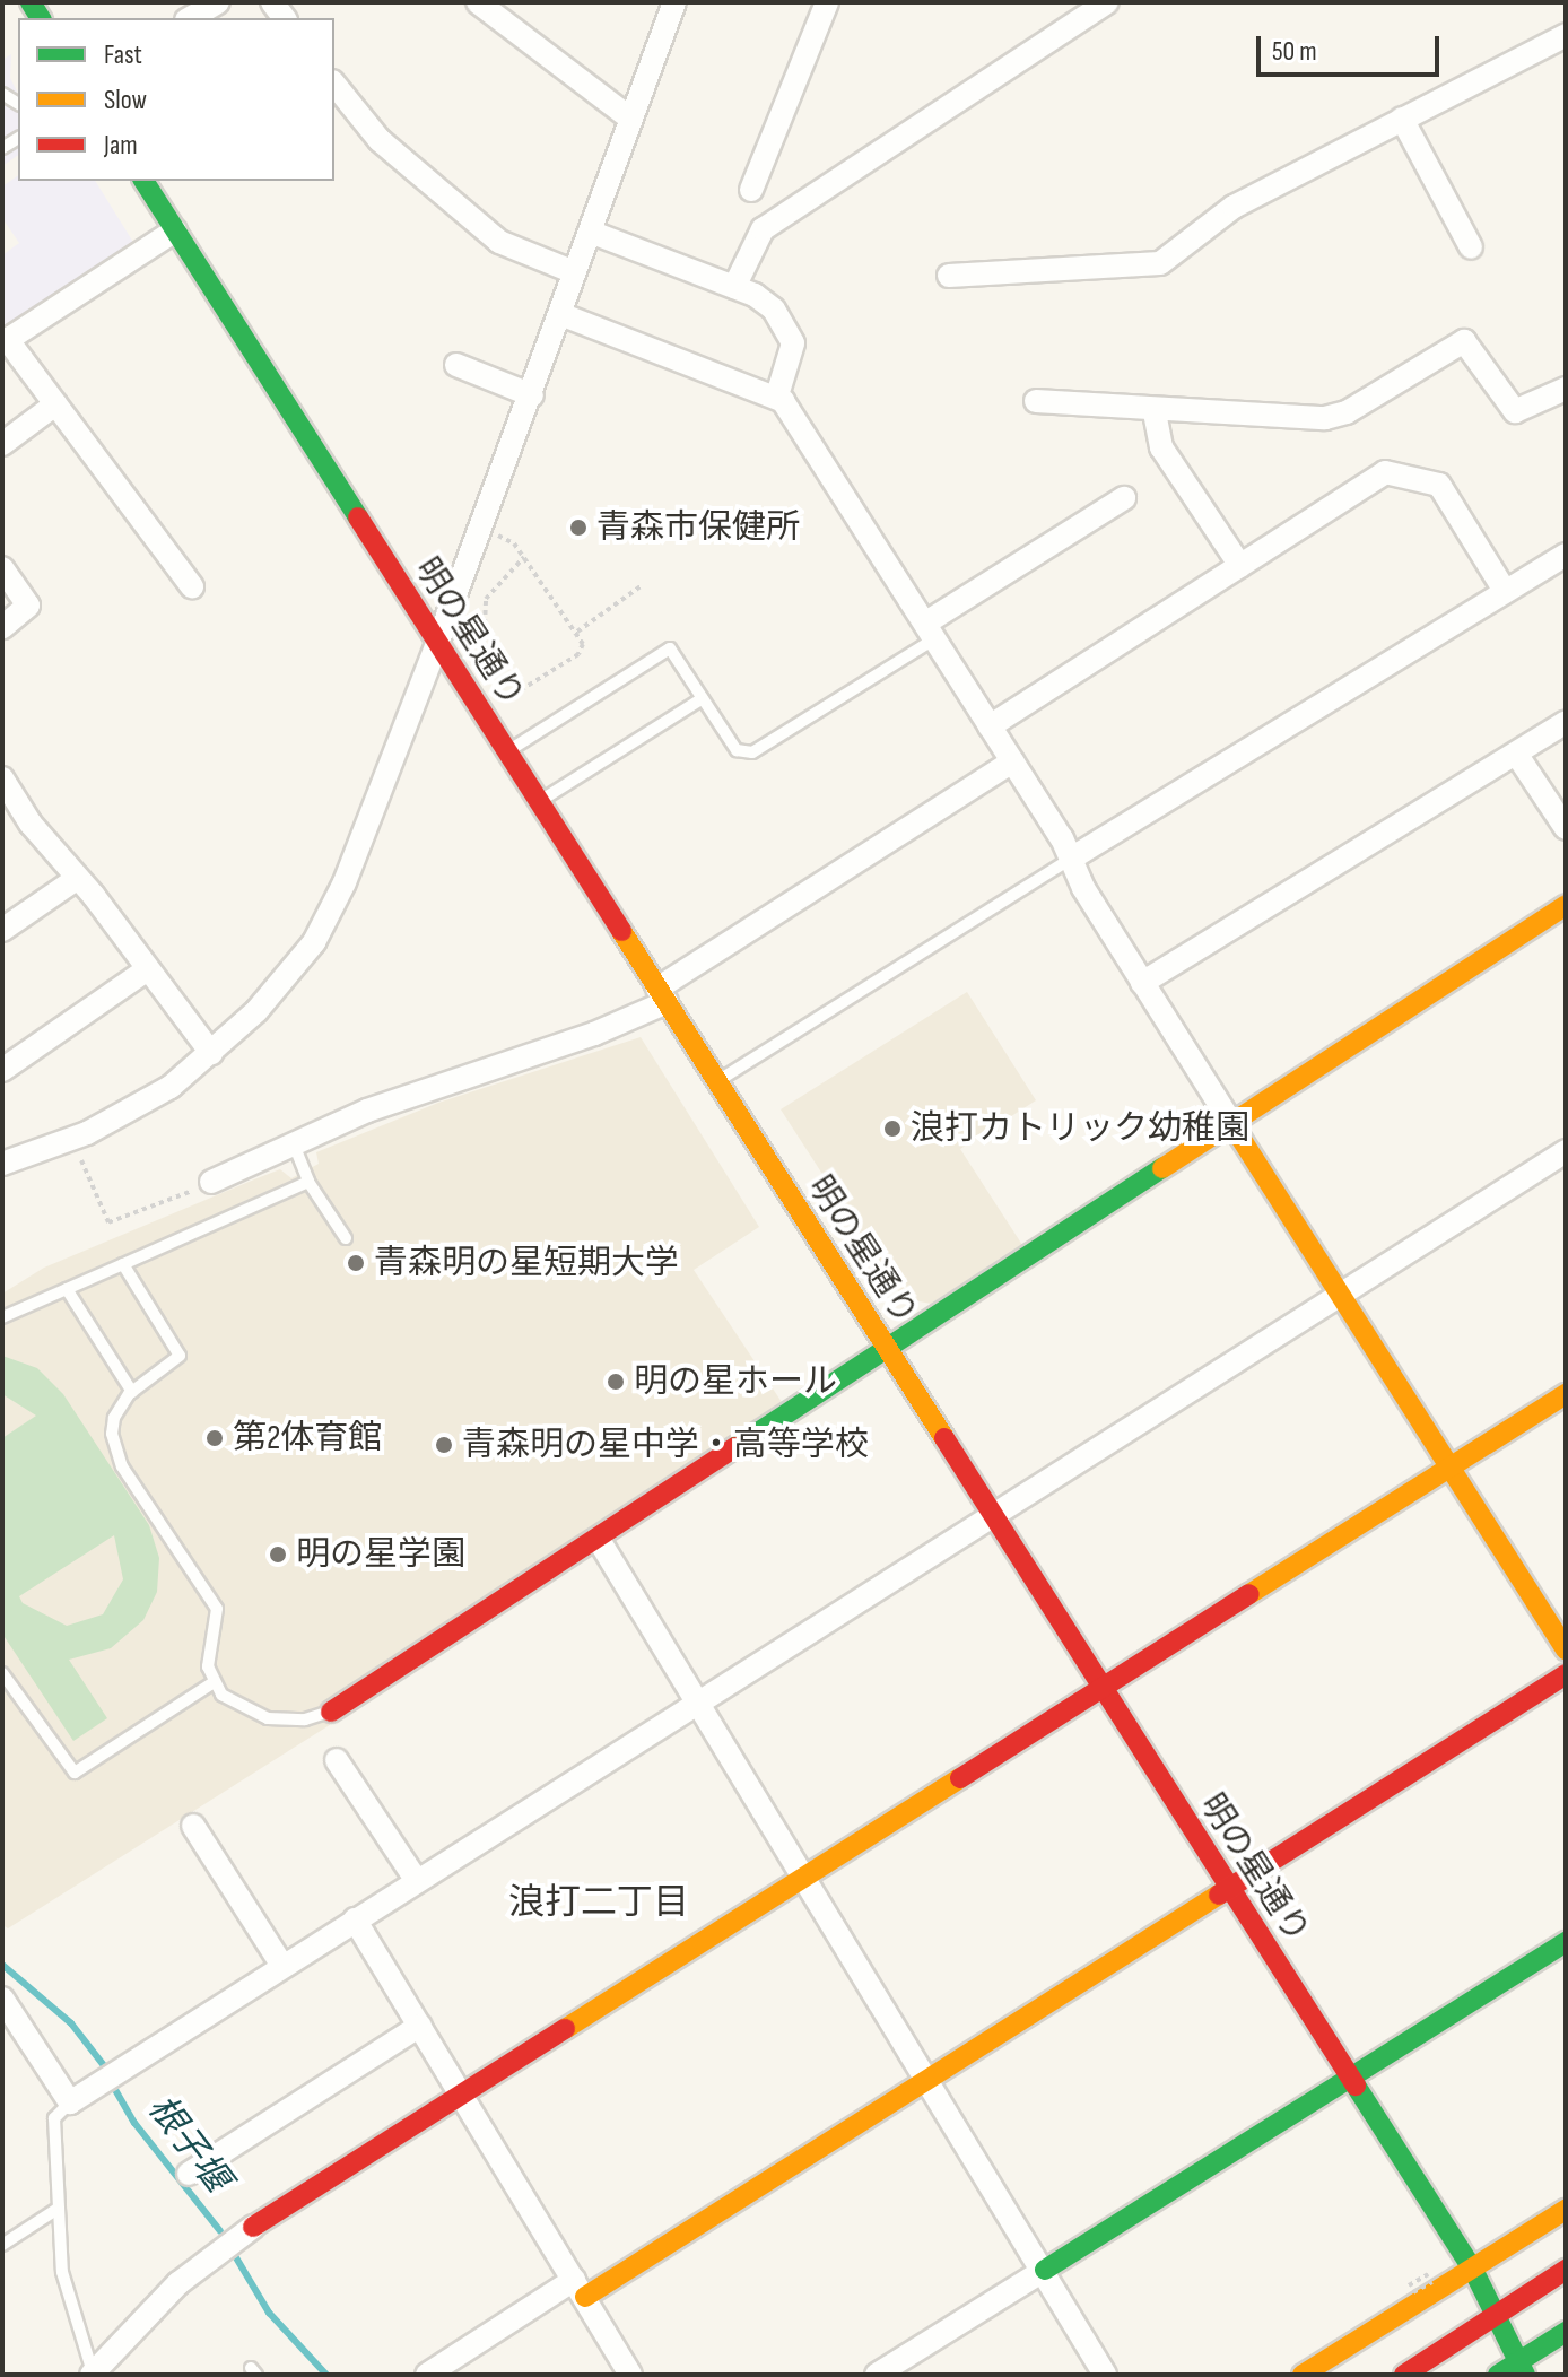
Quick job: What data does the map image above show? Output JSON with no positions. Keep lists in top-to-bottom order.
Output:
{
  "streets": {
    "main road": ["明の星通り"]
  },
  "districts": ["浪打二丁目"],
  "water": ["根子堰"],
  "places": [
    "青森市保健所",
    "浪打カトリック幼稚園",
    "青森明の星短期大学",
    "明の星ホール",
    "第2体育館",
    "青森明の星中学・高等学校",
    "明の星学園"
  ],
  "legend": ["Fast", "Slow", "Jam"],
  "scale_bar": "50 m"
}
